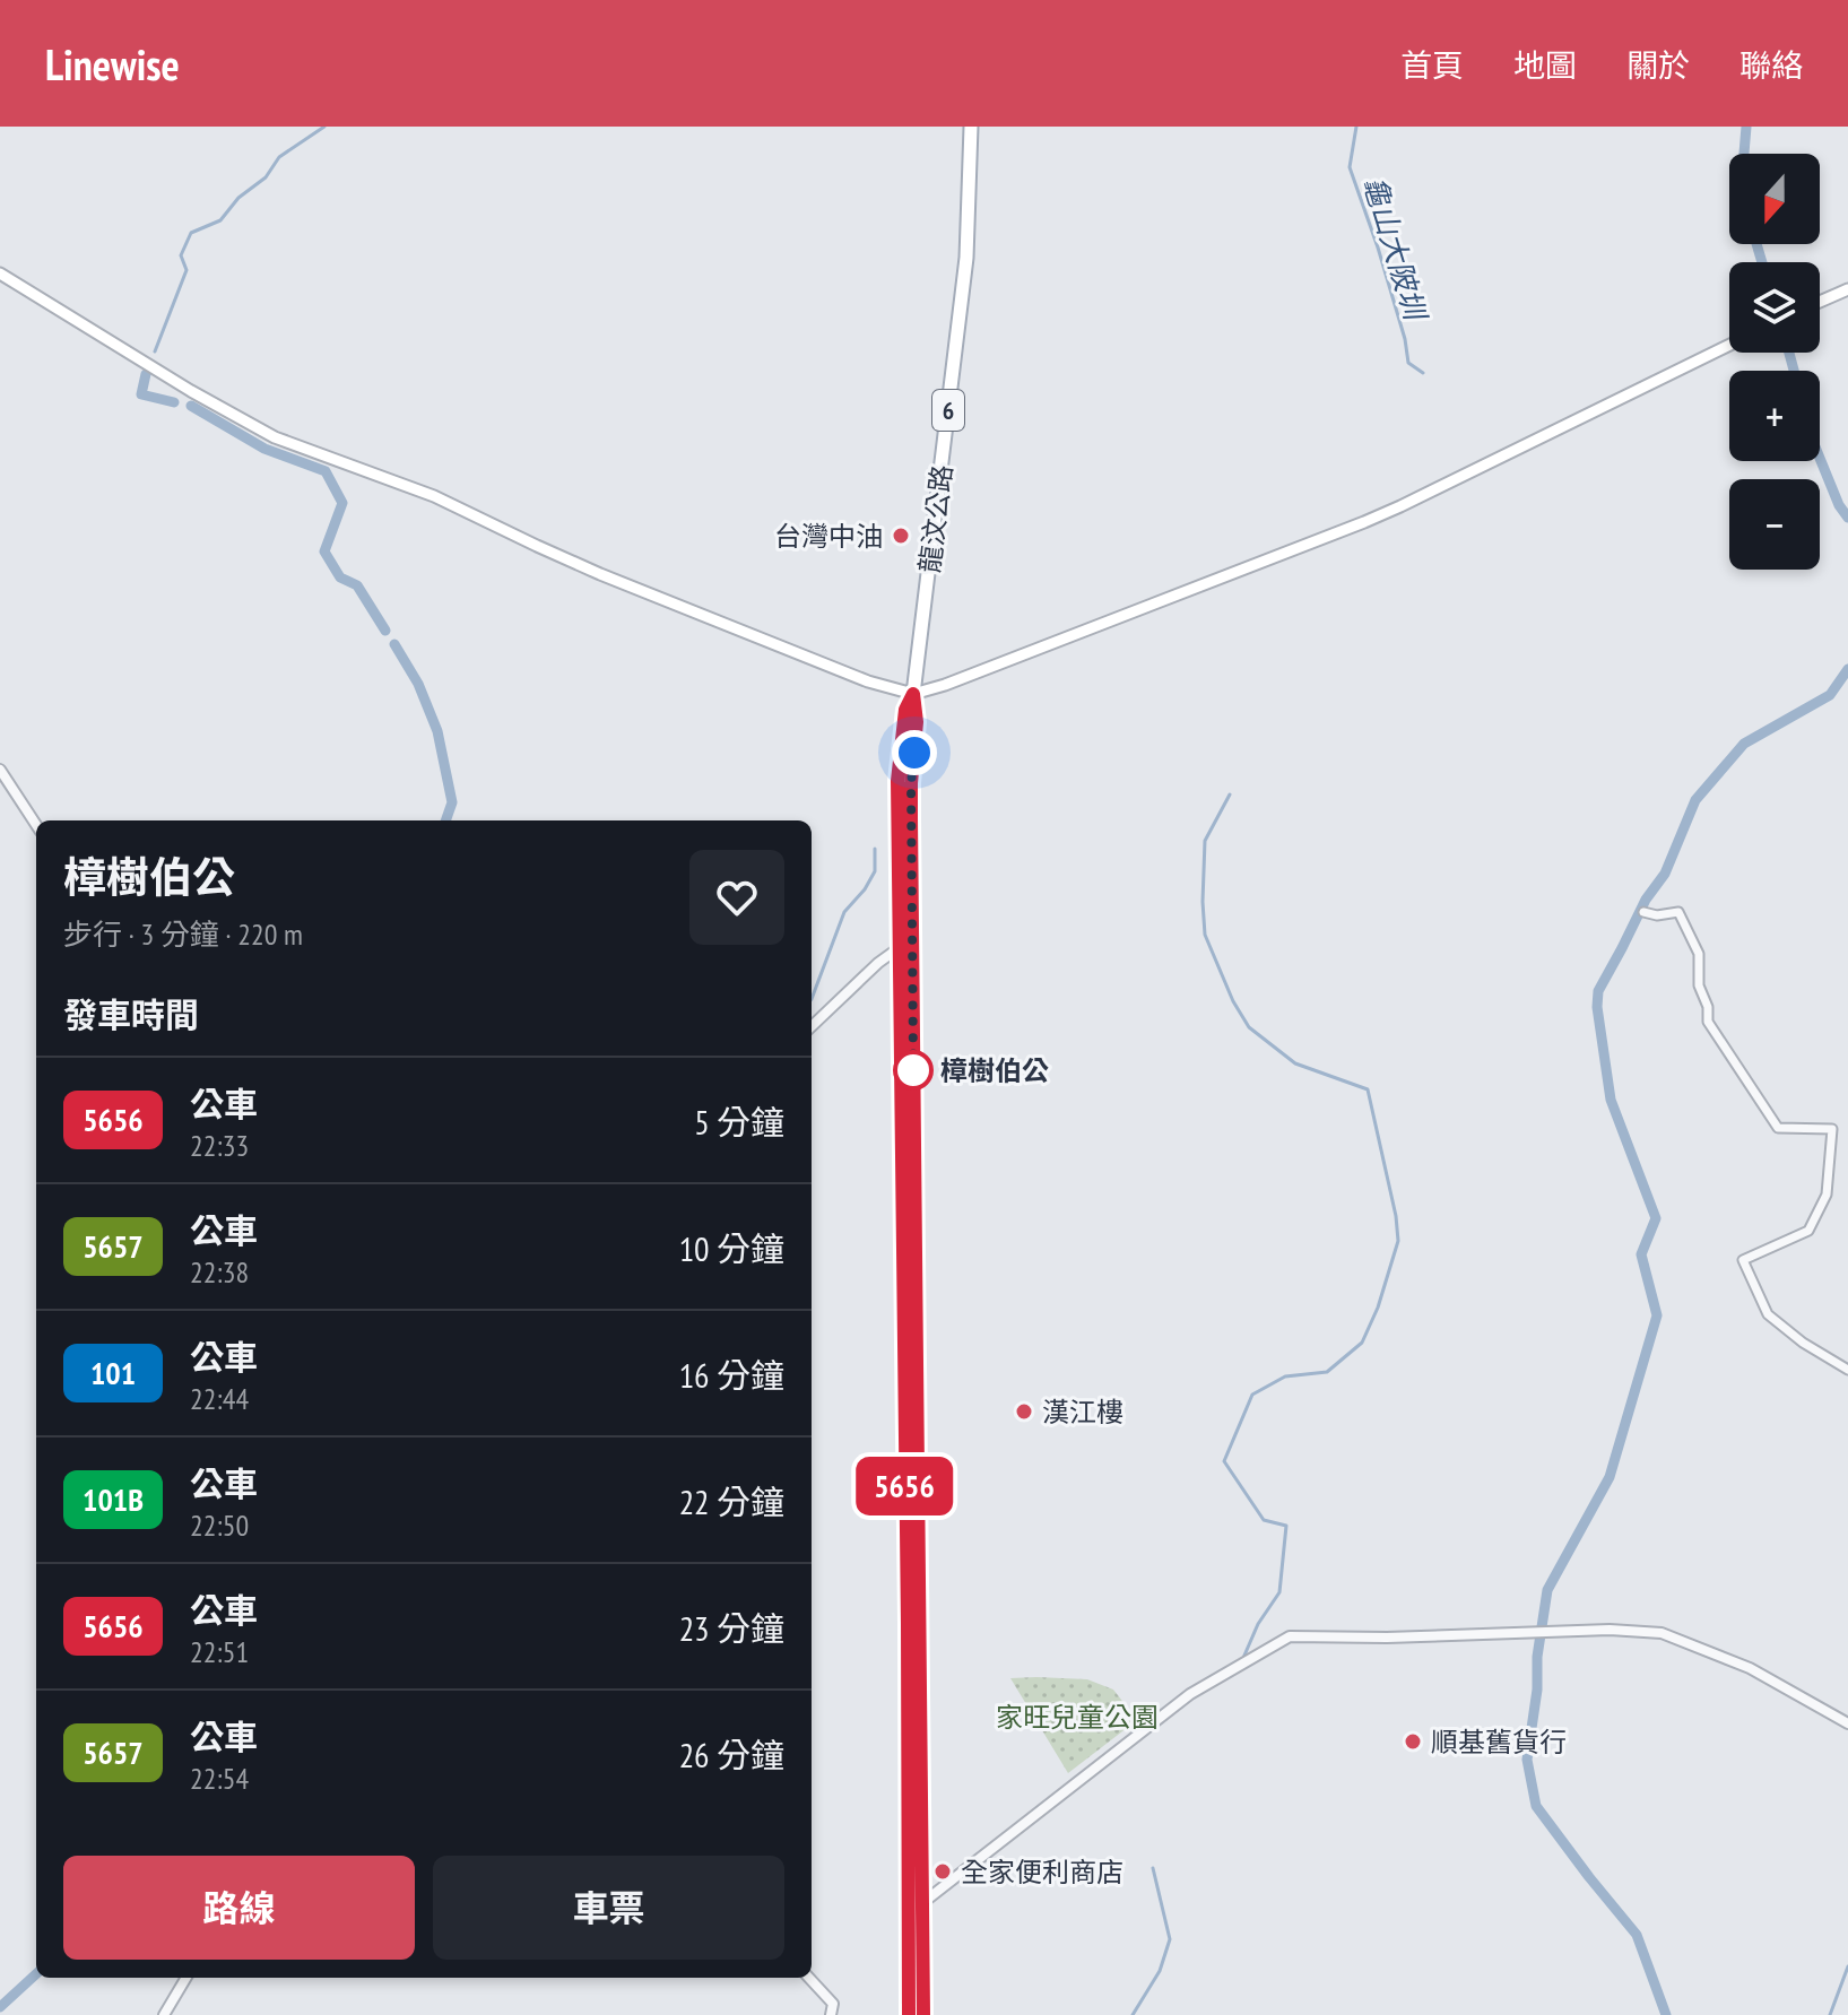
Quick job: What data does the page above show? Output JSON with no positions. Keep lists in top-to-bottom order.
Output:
{
  "streets": {
    "main road": ["6", "龍汶公路"]
  },
  "water": ["龜山大陂圳"],
  "parks": ["家旺兒童公園"],
  "places": [
    "台灣中油",
    "樟樹伯公",
    "漢江樓",
    "順基舊貨行",
    "全家便利商店"
  ],
  "lines": ["bus line 5656"],
  "north": "bottom",
  "page": {
    "header": "Linewise",
    "nav": [
      "首頁",
      "地圖",
      "關於",
      "聯絡"
    ],
    "on_map": "5656",
    "map_buttons": ["+", "−"],
    "heading": [
      ["樟樹伯公", "步行 · 3 分鐘 · 220 m"],
      "發車時間"
    ],
    "list": [
      {
        "mark": "5656",
        "name": "公車",
        "note": "22:33",
        "value": "5 分鐘"
      },
      {
        "mark": "5657",
        "name": "公車",
        "note": "22:38",
        "value": "10 分鐘"
      },
      {
        "mark": "101",
        "name": "公車",
        "note": "22:44",
        "value": "16 分鐘"
      },
      {
        "mark": "101B",
        "name": "公車",
        "note": "22:50",
        "value": "22 分鐘"
      },
      {
        "mark": "5656",
        "name": "公車",
        "note": "22:51",
        "value": "23 分鐘"
      },
      {
        "mark": "5657",
        "name": "公車",
        "note": "22:54",
        "value": "26 分鐘"
      }
    ],
    "buttons": ["路線", "車票"]
  }
}
